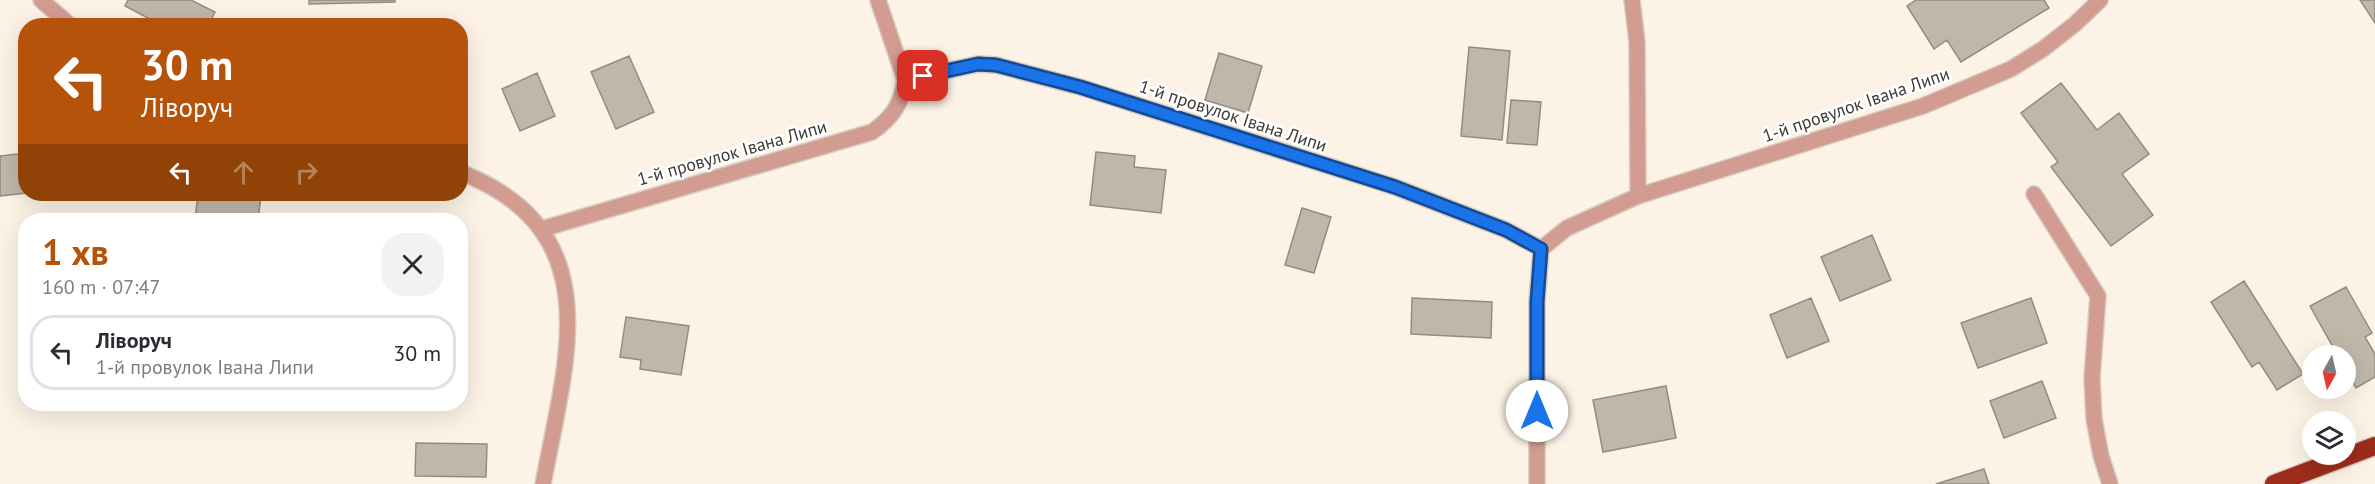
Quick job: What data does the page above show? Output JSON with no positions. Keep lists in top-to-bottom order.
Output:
{
  "streets": {
    "street": ["1-й провулок Івана Липи"]
  },
  "north": "bottom",
  "page": {
    "turn": ["30 m", "Ліворуч"],
    "heading": ["1 хв", "160 m · 07:47"],
    "list": [
      {
        "name": "Ліворуч",
        "note": "1-й провулок Івана Липи",
        "value": "30 m"
      }
    ]
  }
}
